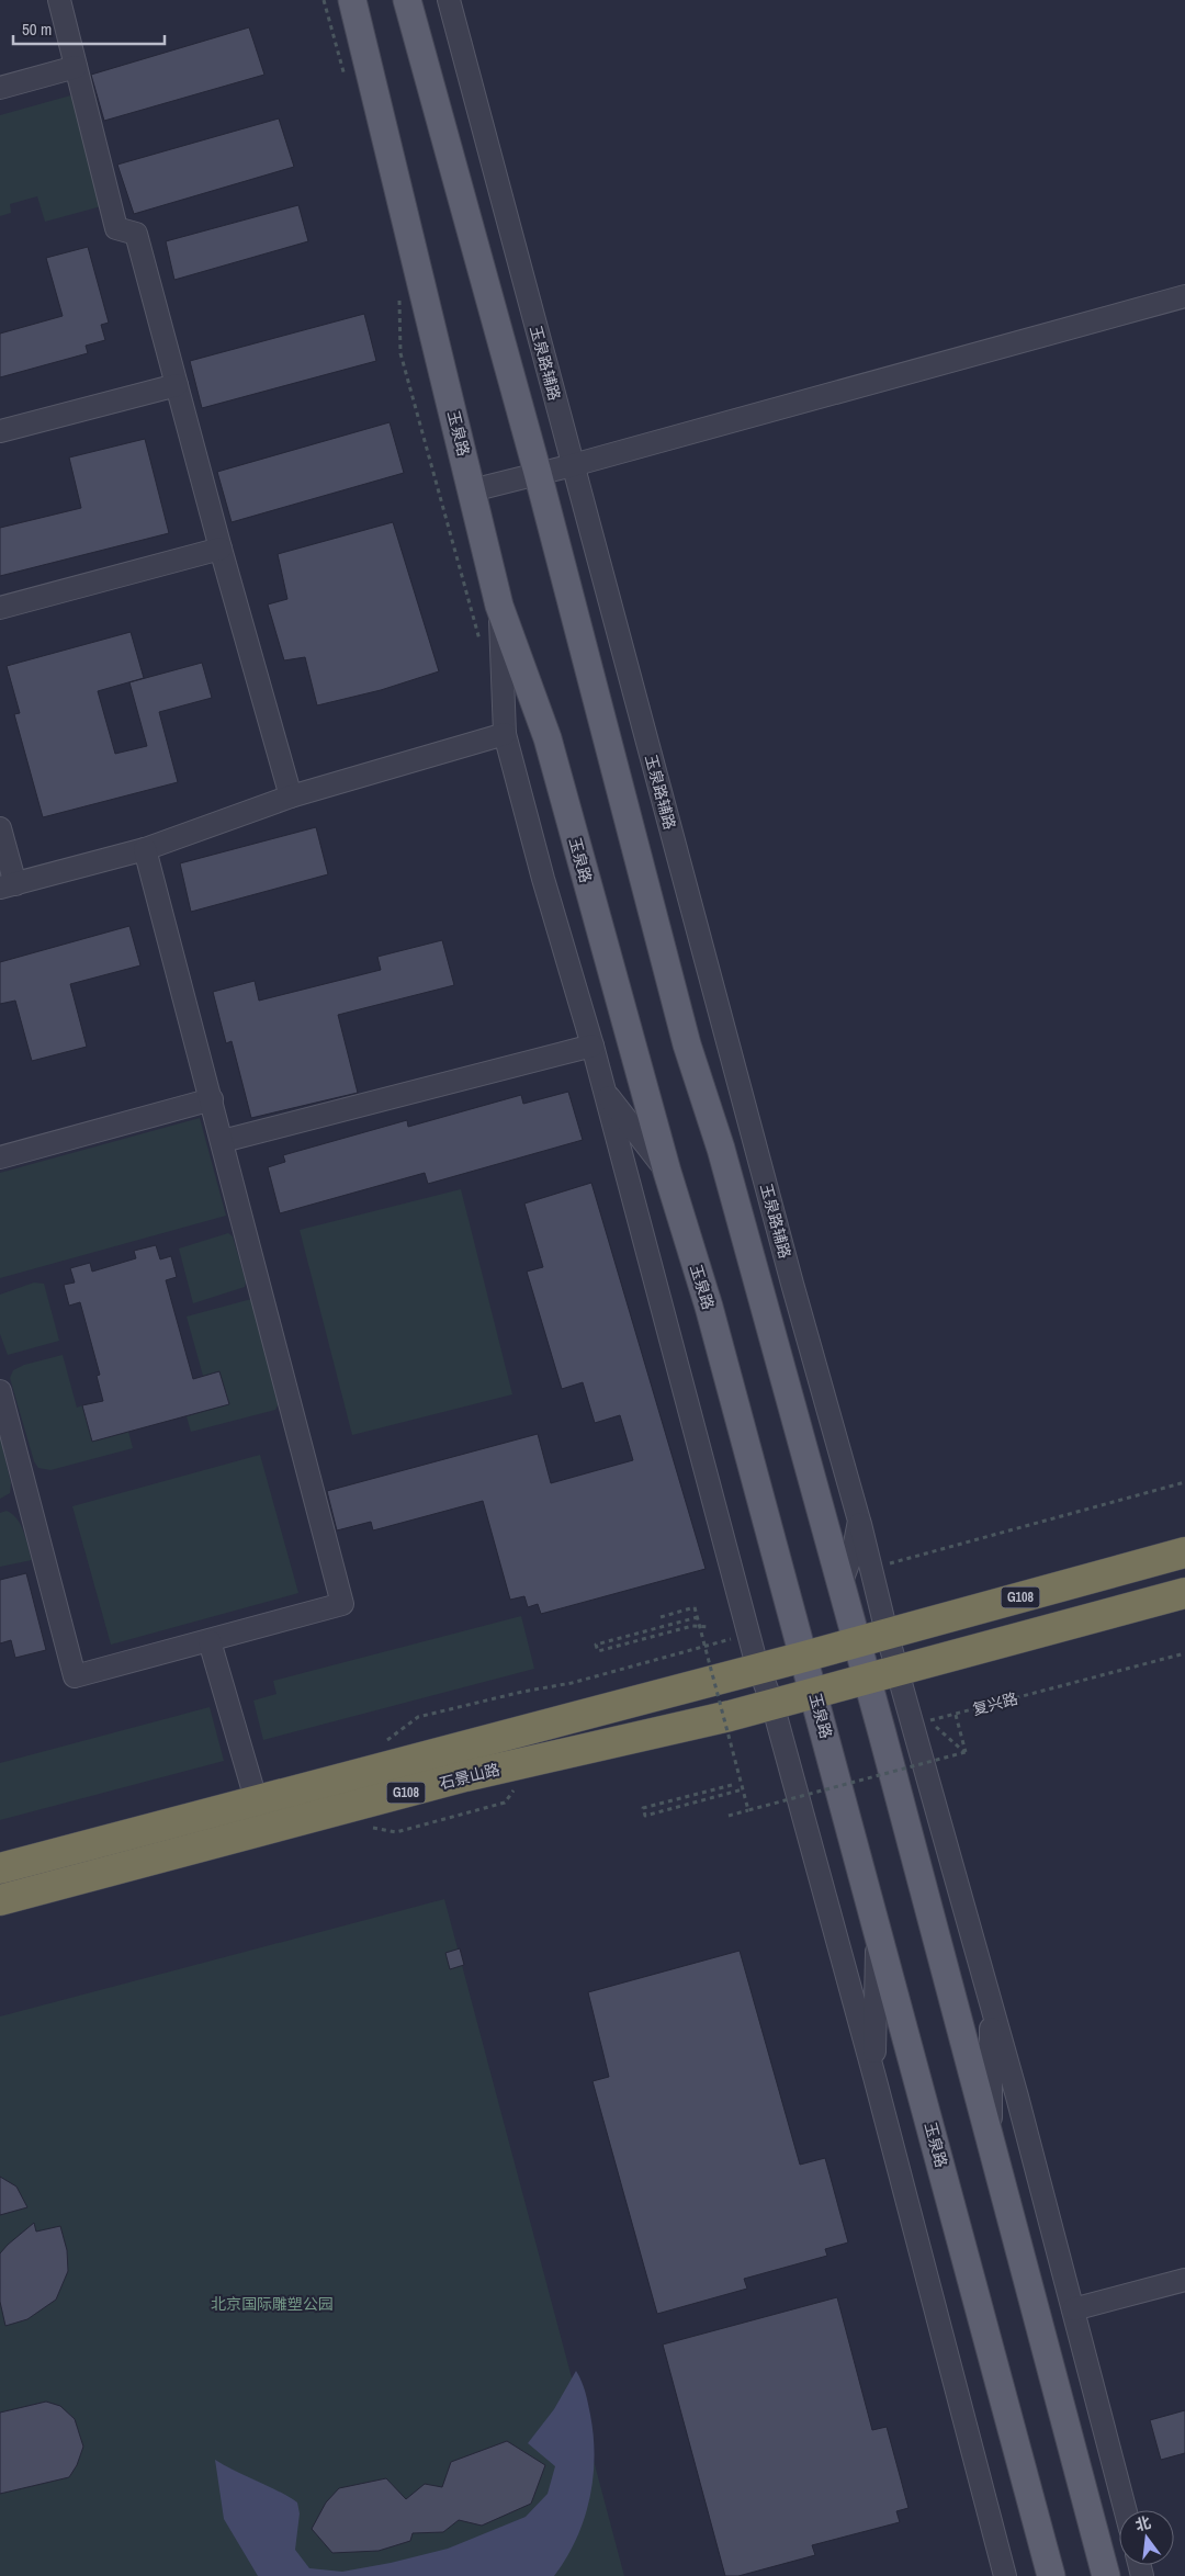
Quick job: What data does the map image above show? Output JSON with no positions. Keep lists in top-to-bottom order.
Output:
{
  "streets": {
    "highway": ["G108", "石景山路"],
    "main road": ["玉泉路"],
    "street": ["玉泉路辅路"],
    "path": ["复兴路"]
  },
  "crossings": [
    ["玉泉路", "G108"],
    ["玉泉路", "石景山路"],
    ["G108", "石景山路"]
  ],
  "parks": ["北京国际雕塑公园"],
  "scale_bar": "50 m",
  "north": "top"
}
